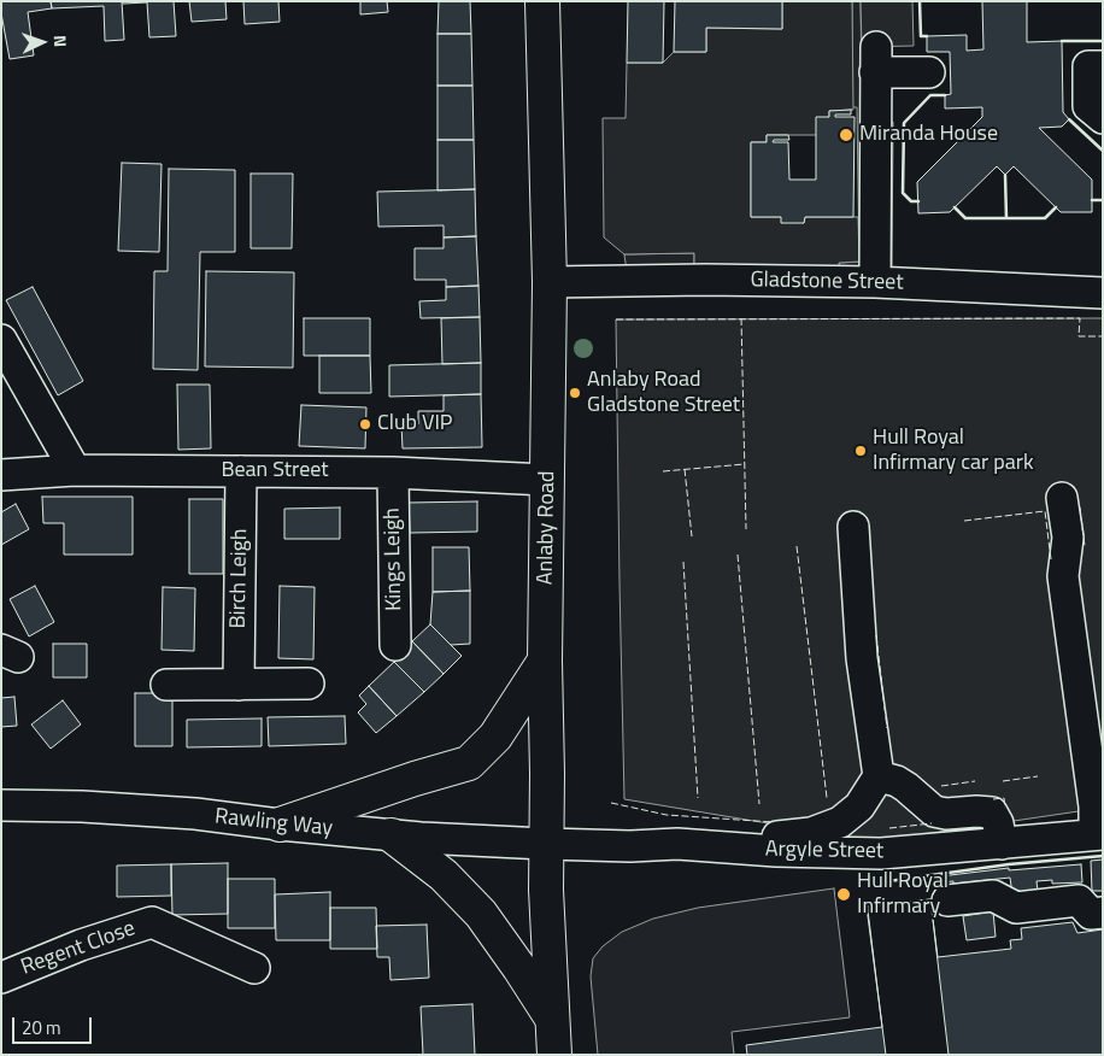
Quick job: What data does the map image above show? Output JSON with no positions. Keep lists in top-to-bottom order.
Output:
{
  "streets": {
    "main road": ["Anlaby Road"],
    "street": [
      "Gladstone Street",
      "Bean Street",
      "Kings Leigh",
      "Birch Leigh",
      "Rawling Way",
      "Argyle Street",
      "Regent Close"
    ]
  },
  "crossings": [
    ["Gladstone Street", "Anlaby Road"],
    ["Bean Street", "Anlaby Road"],
    ["Bean Street", "Kings Leigh"],
    ["Bean Street", "Birch Leigh"],
    ["Anlaby Road", "Rawling Way"],
    ["Anlaby Road", "Argyle Street"],
    ["Rawling Way", "Argyle Street"]
  ],
  "places": [
    "Miranda House",
    "Anlaby Road Gladstone Street",
    "Club VIP",
    "Hull Royal Infirmary car park",
    "Hull Royal Infirmary"
  ],
  "scale_bar": "20 m",
  "north": "right"
}
